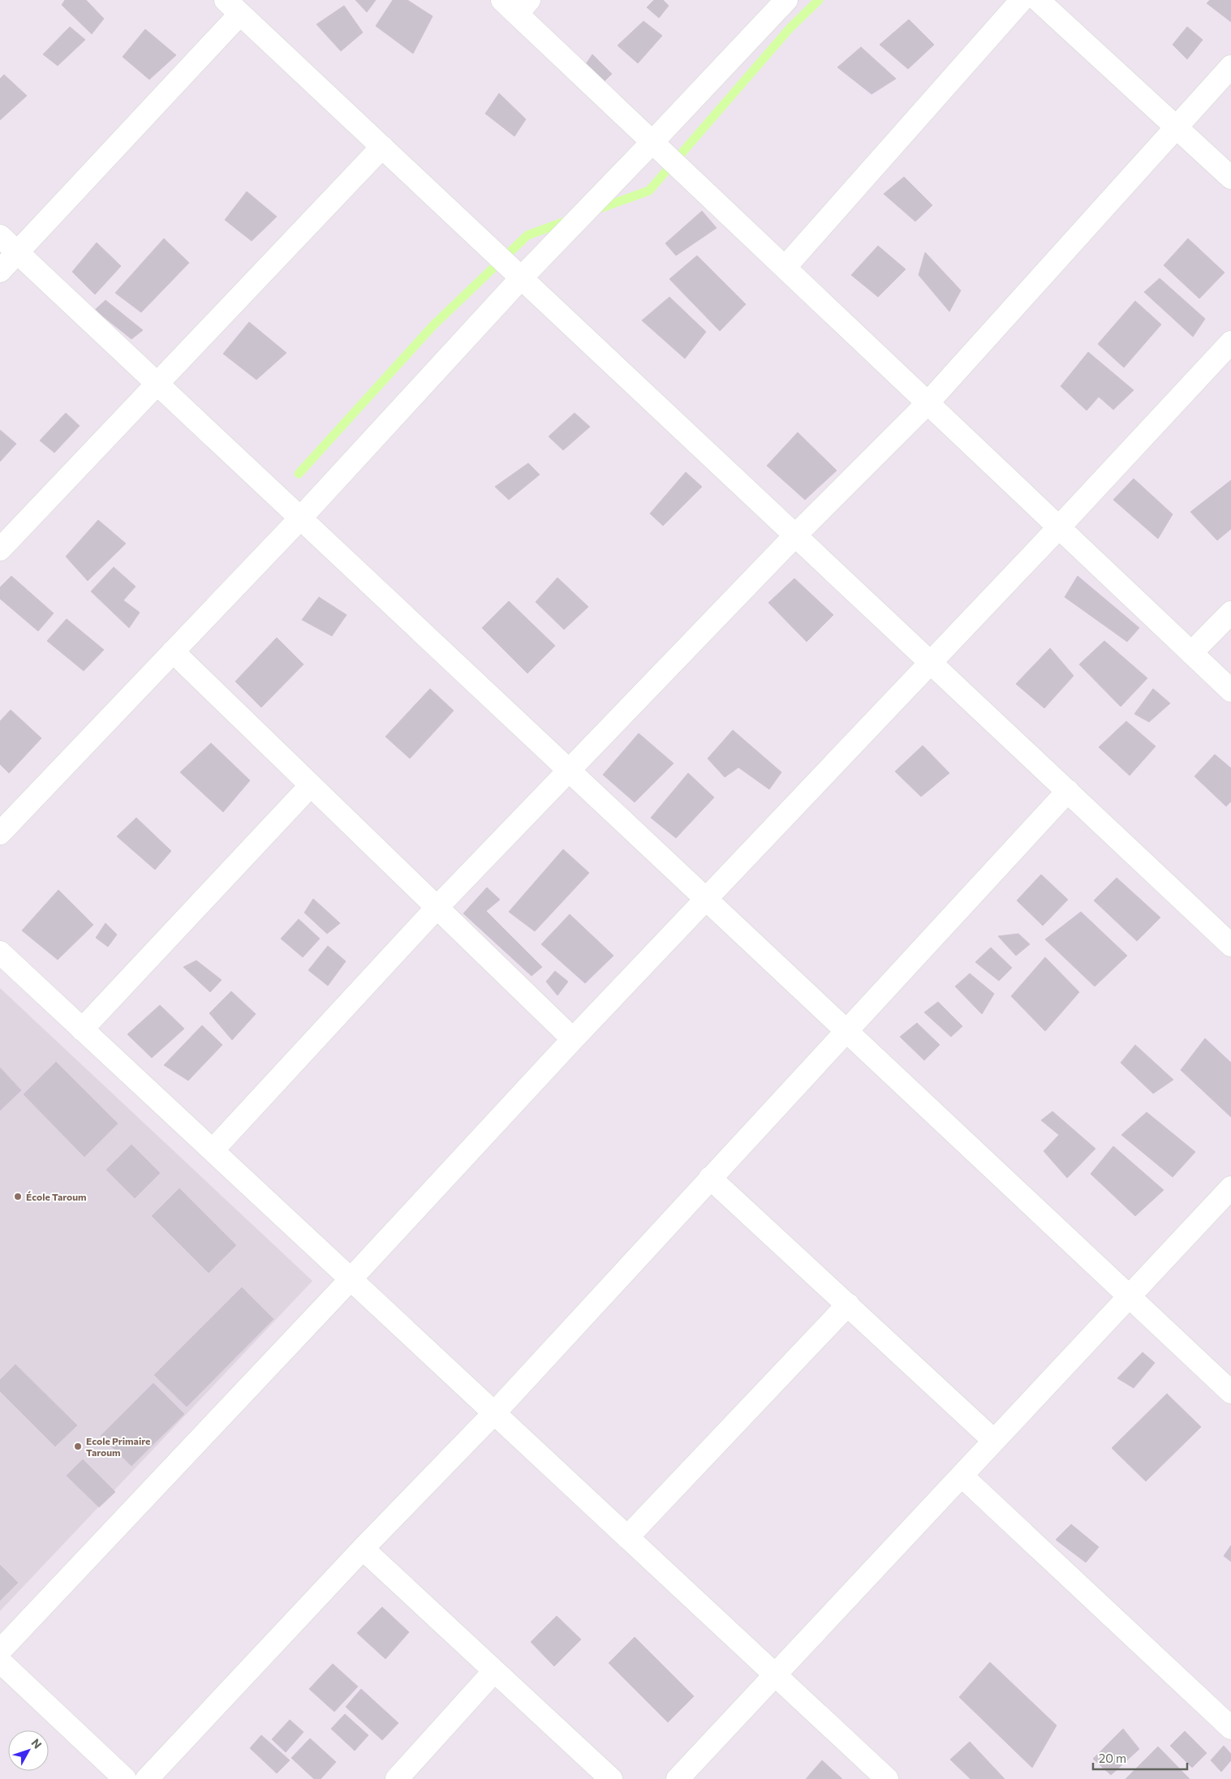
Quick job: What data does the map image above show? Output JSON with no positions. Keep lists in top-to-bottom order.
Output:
{
  "places": ["École Taroum", "Ecole Primaire Taroum"],
  "scale_bar": "20 m",
  "north": "top right"
}
